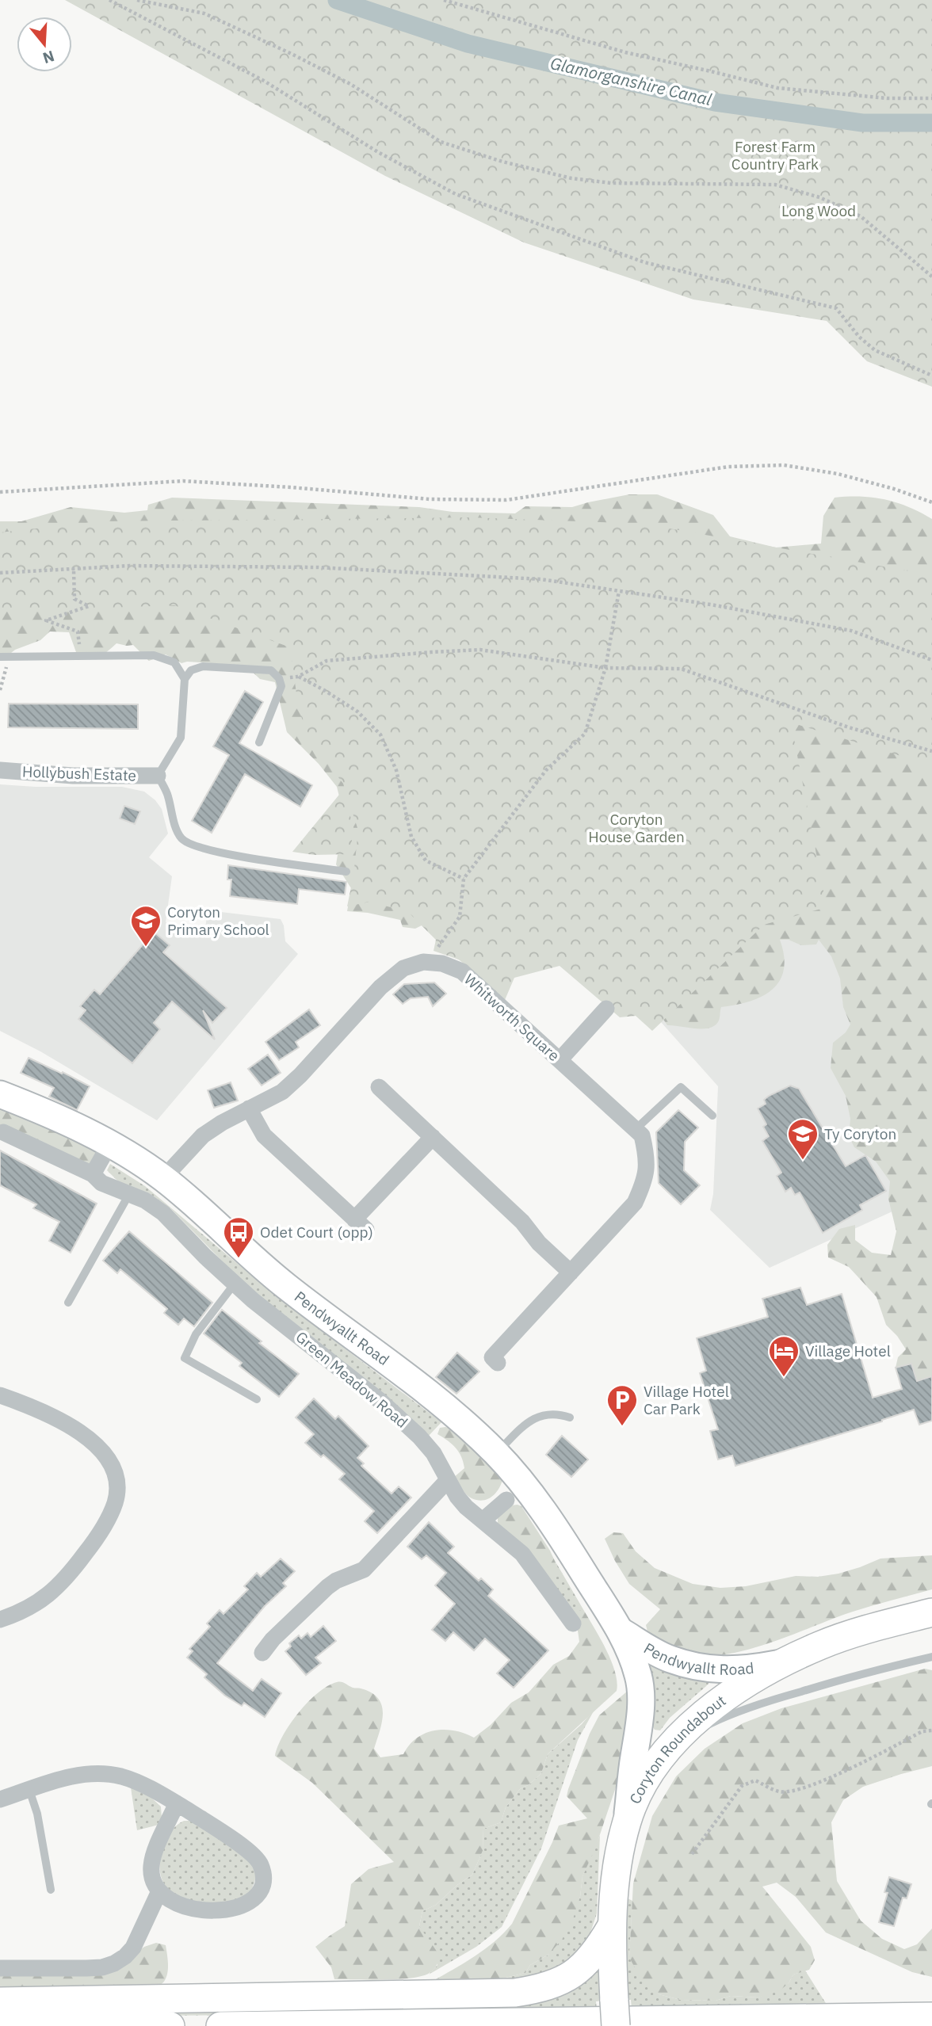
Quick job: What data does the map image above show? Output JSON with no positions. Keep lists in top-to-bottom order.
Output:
{
  "streets": {
    "highway": ["Coryton Roundabout"],
    "main road": ["Pendwyallt Road"],
    "street": ["Hollybush Estate", "Whitworth Square", "Green Meadow Road"]
  },
  "crossings": [
    ["Whitworth Square", "Pendwyallt Road"],
    ["Pendwyallt Road", "Coryton Roundabout"]
  ],
  "water": ["Glamorganshire Canal"],
  "parks": ["Forest Farm Country Park", "Long Wood", "Coryton House Garden"],
  "places": {
    "school or university": ["Coryton Primary School", "Ty Coryton"],
    "bus stop": ["Odet Court (opp)"],
    "hotel": ["Village Hotel"],
    "parking": ["Village Hotel Car Park"]
  },
  "north": "bottom"
}
